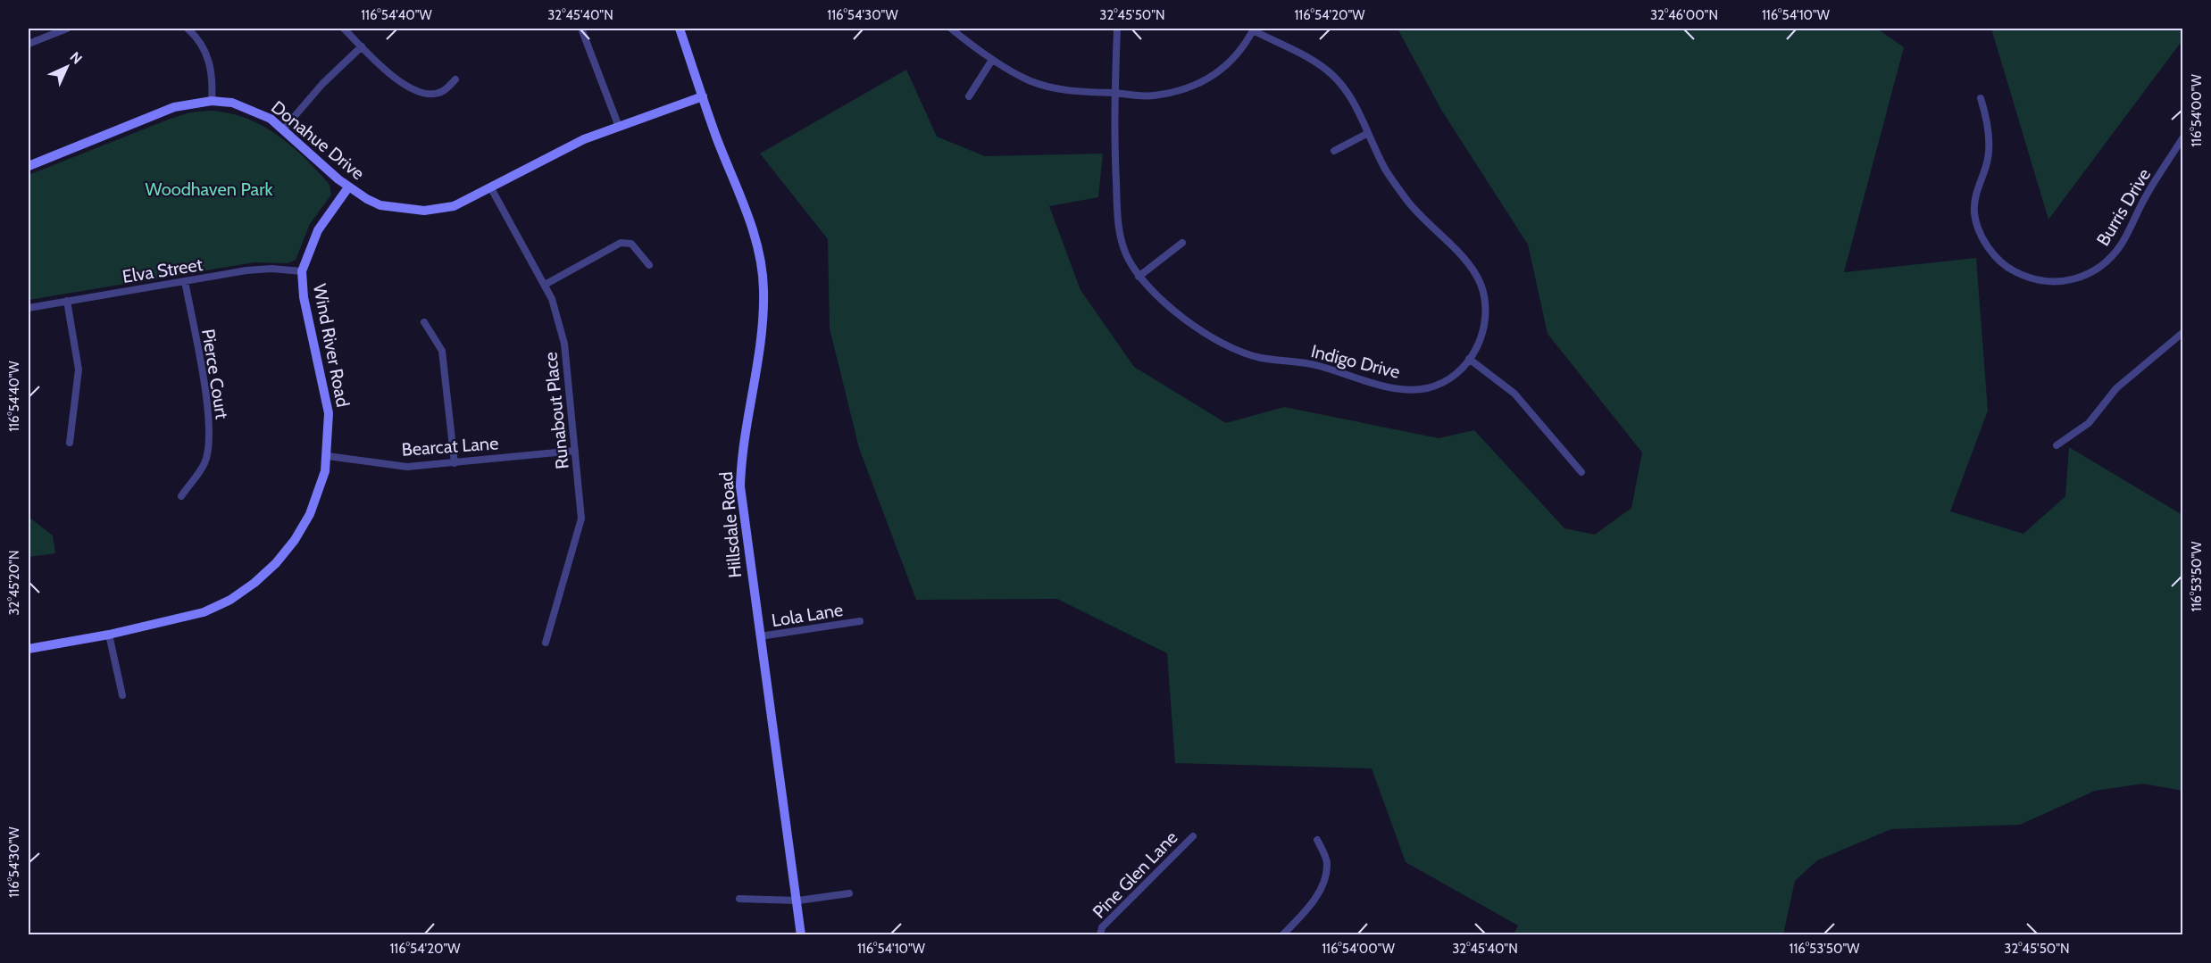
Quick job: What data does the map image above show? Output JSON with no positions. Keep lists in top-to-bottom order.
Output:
{
  "streets": {
    "street": [
      "Donahue Drive",
      "Burris Drive",
      "Elva Street",
      "Wind River Road",
      "Indigo Drive",
      "Pierce Court",
      "Runabout Place",
      "Bearcat Lane",
      "Hillsdale Road",
      "Lola Lane",
      "Pine Glen Lane"
    ]
  },
  "crossings": [
    ["Donahue Drive", "Wind River Road"],
    ["Donahue Drive", "Runabout Place"],
    ["Donahue Drive", "Hillsdale Road"],
    ["Elva Street", "Wind River Road"],
    ["Elva Street", "Pierce Court"],
    ["Wind River Road", "Bearcat Lane"],
    ["Runabout Place", "Bearcat Lane"],
    ["Hillsdale Road", "Lola Lane"]
  ],
  "parks": ["Woodhaven Park"],
  "north": "top right",
  "coordinates": [
    "116°54'40\"W",
    "32°45'40\"N",
    "116°54'30\"W",
    "32°45'50\"N",
    "116°54'20\"W",
    "32°46'00\"N",
    "116°54'10\"W",
    "116°54'00\"W",
    "116°53'50\"W",
    "32°45'20\"N"
  ]
}
